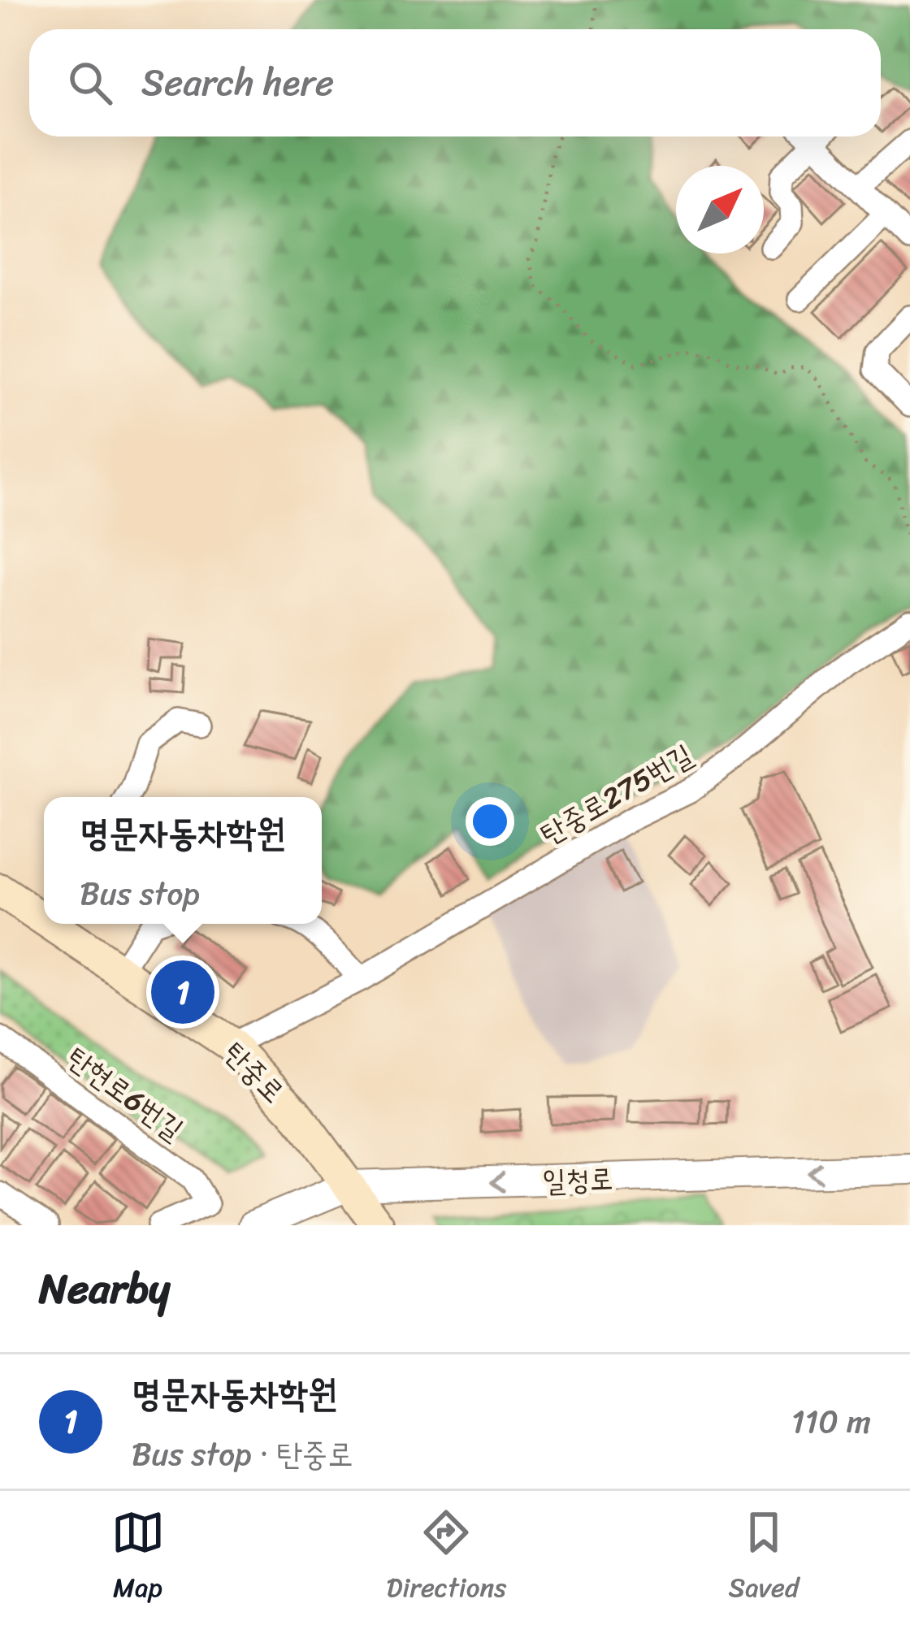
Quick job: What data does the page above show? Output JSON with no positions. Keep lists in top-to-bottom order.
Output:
{
  "streets": {
    "main road": ["탄중로"],
    "street": ["탄중로275번길", "탄현로6번길", "일청로"]
  },
  "crossings": [
    ["탄중로275번길", "탄중로"],
    ["탄중로", "일청로"]
  ],
  "one_way": ["일청로"],
  "north": "top right",
  "page": {
    "search": "Search here",
    "popup": ["명문자동차학원", "Bus stop"],
    "pins": "1",
    "heading": "Nearby",
    "list": [
      {
        "mark": "1",
        "name": "명문자동차학원",
        "note": "Bus stop · 탄중로",
        "value": "110 m"
      }
    ],
    "nav": ["Map", "Directions", "Saved"]
  }
}
